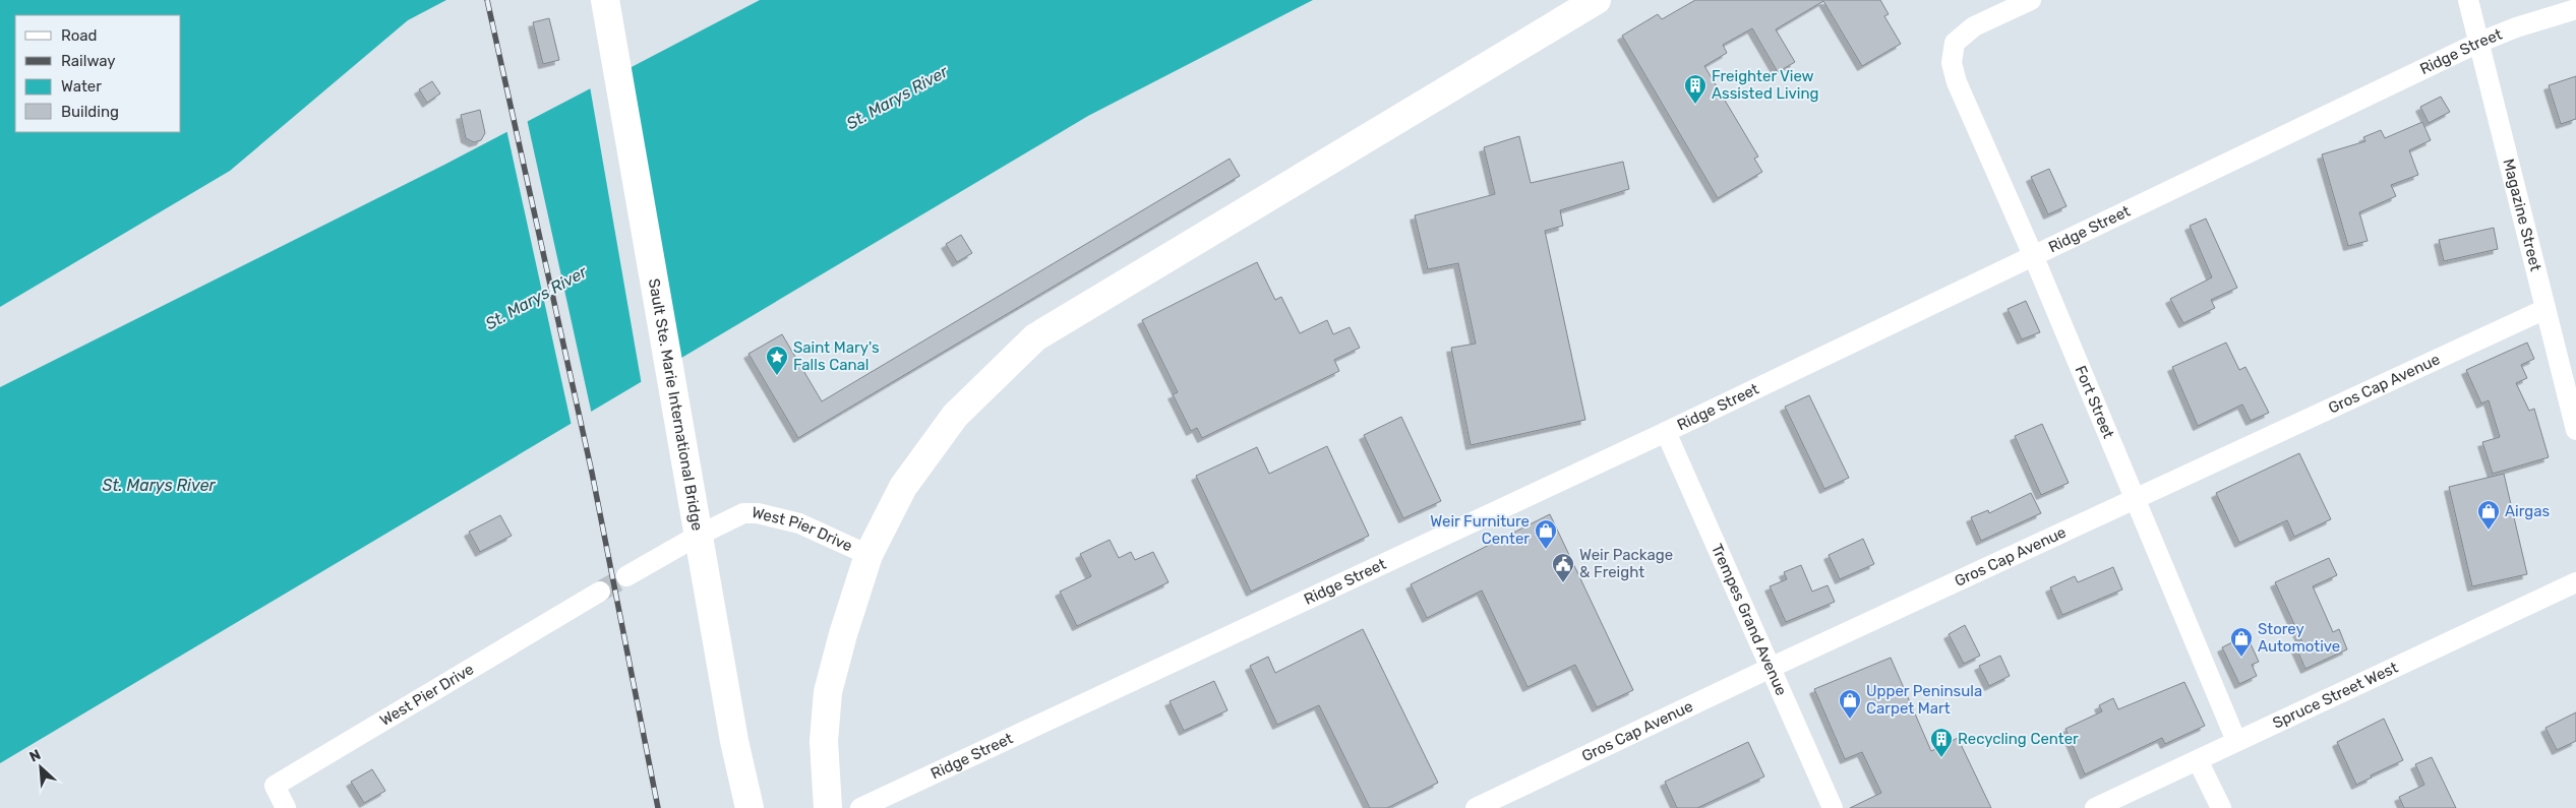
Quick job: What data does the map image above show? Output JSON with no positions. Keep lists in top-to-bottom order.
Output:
{
  "streets": {
    "main road": ["Sault Ste. Marie International Bridge"],
    "street": [
      "Ridge Street",
      "Magazine Street",
      "Gros Cap Avenue",
      "Fort Street",
      "West Pier Drive",
      "Trempes Grand Avenue",
      "Spruce Street West"
    ]
  },
  "crossings": [
    ["Ridge Street", "Magazine Street"],
    ["Ridge Street", "Fort Street"],
    ["Ridge Street", "Trempes Grand Avenue"],
    ["Magazine Street", "Gros Cap Avenue"],
    ["Gros Cap Avenue", "Fort Street"],
    ["Gros Cap Avenue", "Trempes Grand Avenue"],
    ["Fort Street", "Spruce Street West"]
  ],
  "water": ["St. Marys River"],
  "places": {
    "building": ["Freighter View Assisted Living", "Recycling Center"],
    "place": ["Saint Mary's Falls Canal"],
    "shop": [
      "Airgas",
      "Weir Furniture Center",
      "Storey Automotive",
      "Upper Peninsula Carpet Mart"
    ],
    "public building": ["Weir Package & Freight"]
  },
  "legend": [
    "Road",
    "Railway",
    "Water",
    "Building"
  ],
  "north": "top left"
}
